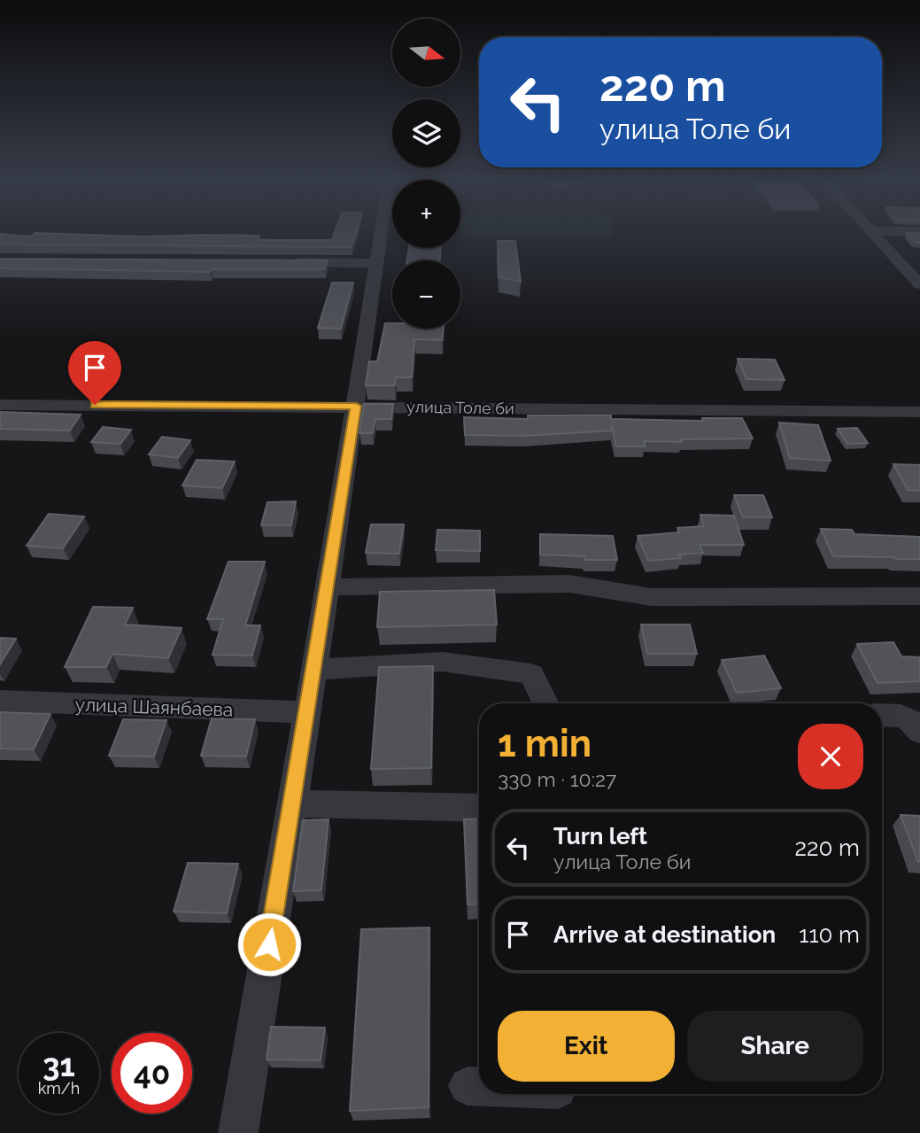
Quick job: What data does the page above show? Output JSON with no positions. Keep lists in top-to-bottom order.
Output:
{
  "streets": {
    "street": ["улица Толе би", "улица Шаянбаева"]
  },
  "north": "right",
  "page": {
    "map_buttons": ["+", "−"],
    "turn": ["220 m", "улица Толе би"],
    "heading": ["1 min", "330 m · 10:27"],
    "list": [
      {
        "name": "Turn left",
        "note": "улица Толе би",
        "value": "220 m"
      },
      {
        "name": "Arrive at destination",
        "value": "110 m"
      }
    ],
    "buttons": ["Exit", "Share"],
    "speed": "31 km/h",
    "limit": "40"
  }
}
